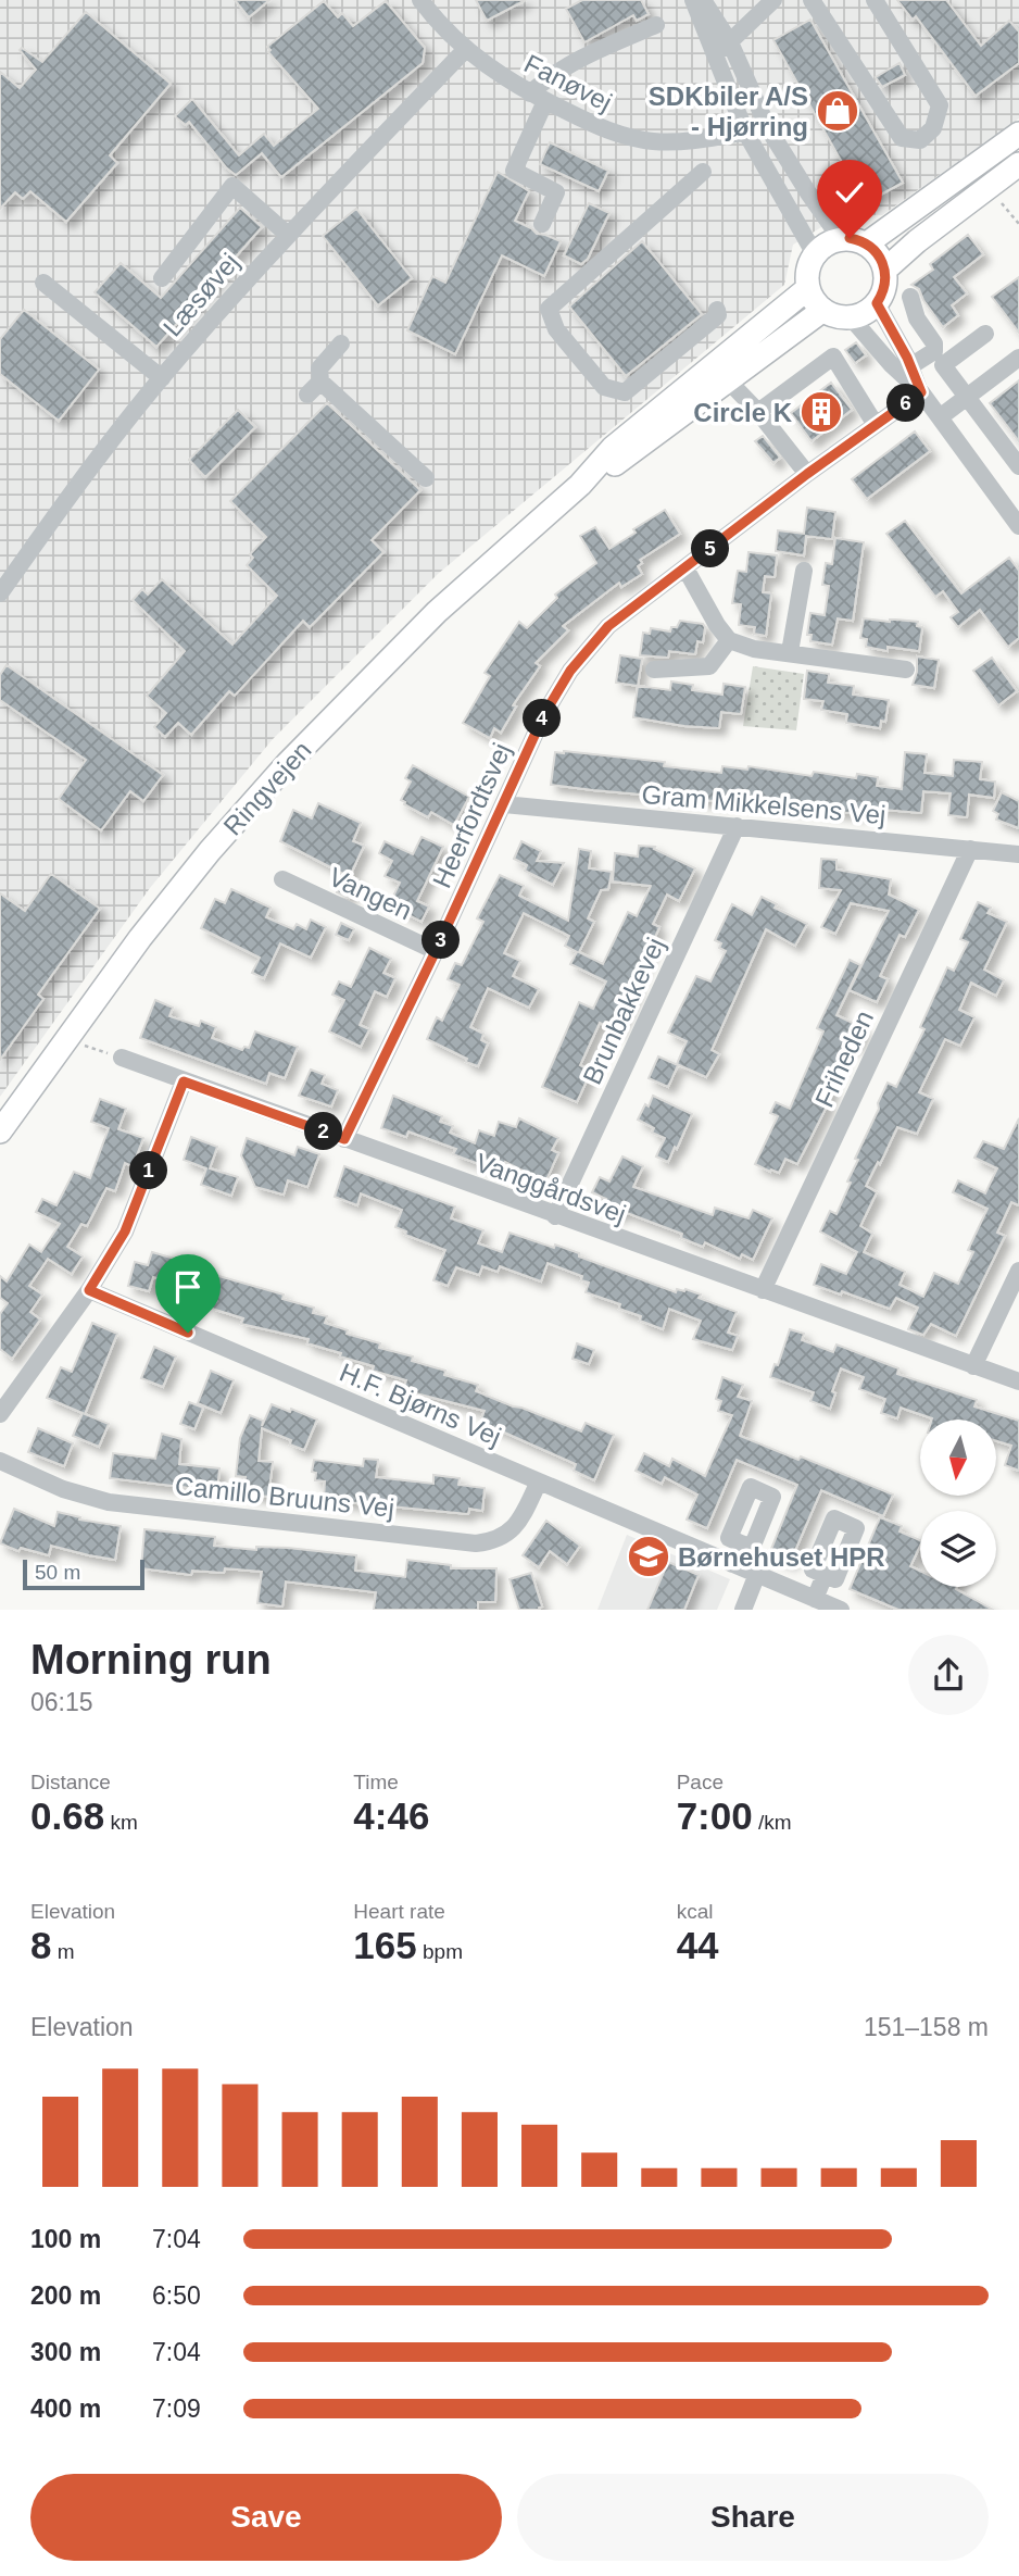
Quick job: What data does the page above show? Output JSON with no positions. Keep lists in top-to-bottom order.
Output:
{
  "streets": {
    "main road": ["Ringvejen"],
    "street": [
      "Fanøvej",
      "Læsøvej",
      "Gram Mikkelsens Vej",
      "Heerfordtsvej",
      "Vangen",
      "Brunbakkevej",
      "Friheden",
      "Vanggårdsvej",
      "H.F. Bjørns Vej",
      "Camillo Bruuns Vej"
    ]
  },
  "crossings": [
    ["Fanøvej", "Læsøvej"],
    ["Gram Mikkelsens Vej", "Heerfordtsvej"],
    ["Gram Mikkelsens Vej", "Brunbakkevej"],
    ["Gram Mikkelsens Vej", "Friheden"],
    ["Heerfordtsvej", "Vangen"],
    ["Heerfordtsvej", "Vanggårdsvej"],
    ["Brunbakkevej", "Vanggårdsvej"],
    ["Friheden", "Vanggårdsvej"],
    ["H.F. Bjørns Vej", "Camillo Bruuns Vej"]
  ],
  "places": {
    "shop": ["SDKbiler A/S - Hjørring"],
    "building": ["Circle K"],
    "school or university": ["Børnehuset HPR"]
  },
  "scale_bar": "50 m",
  "north": "bottom",
  "page": {
    "pins": [
      "6",
      "5",
      "4",
      "3",
      "2",
      "1"
    ],
    "scale": "50 m",
    "heading": ["Morning run", "06:15"],
    "stats": [
      ["Distance", "0.68 km"],
      ["Time", "4:46"],
      ["Pace", "7:00 /km"],
      ["Elevation", "8 m"],
      ["Heart rate", "165 bpm"],
      ["kcal", "44"]
    ],
    "chart": ["Elevation", "151–158 m"],
    "list": [
      {
        "name": "100 m",
        "note": "7:04"
      },
      {
        "name": "200 m",
        "note": "6:50"
      },
      {
        "name": "300 m",
        "note": "7:04"
      },
      {
        "name": "400 m",
        "note": "7:09"
      }
    ],
    "buttons": ["Save", "Share"]
  }
}
